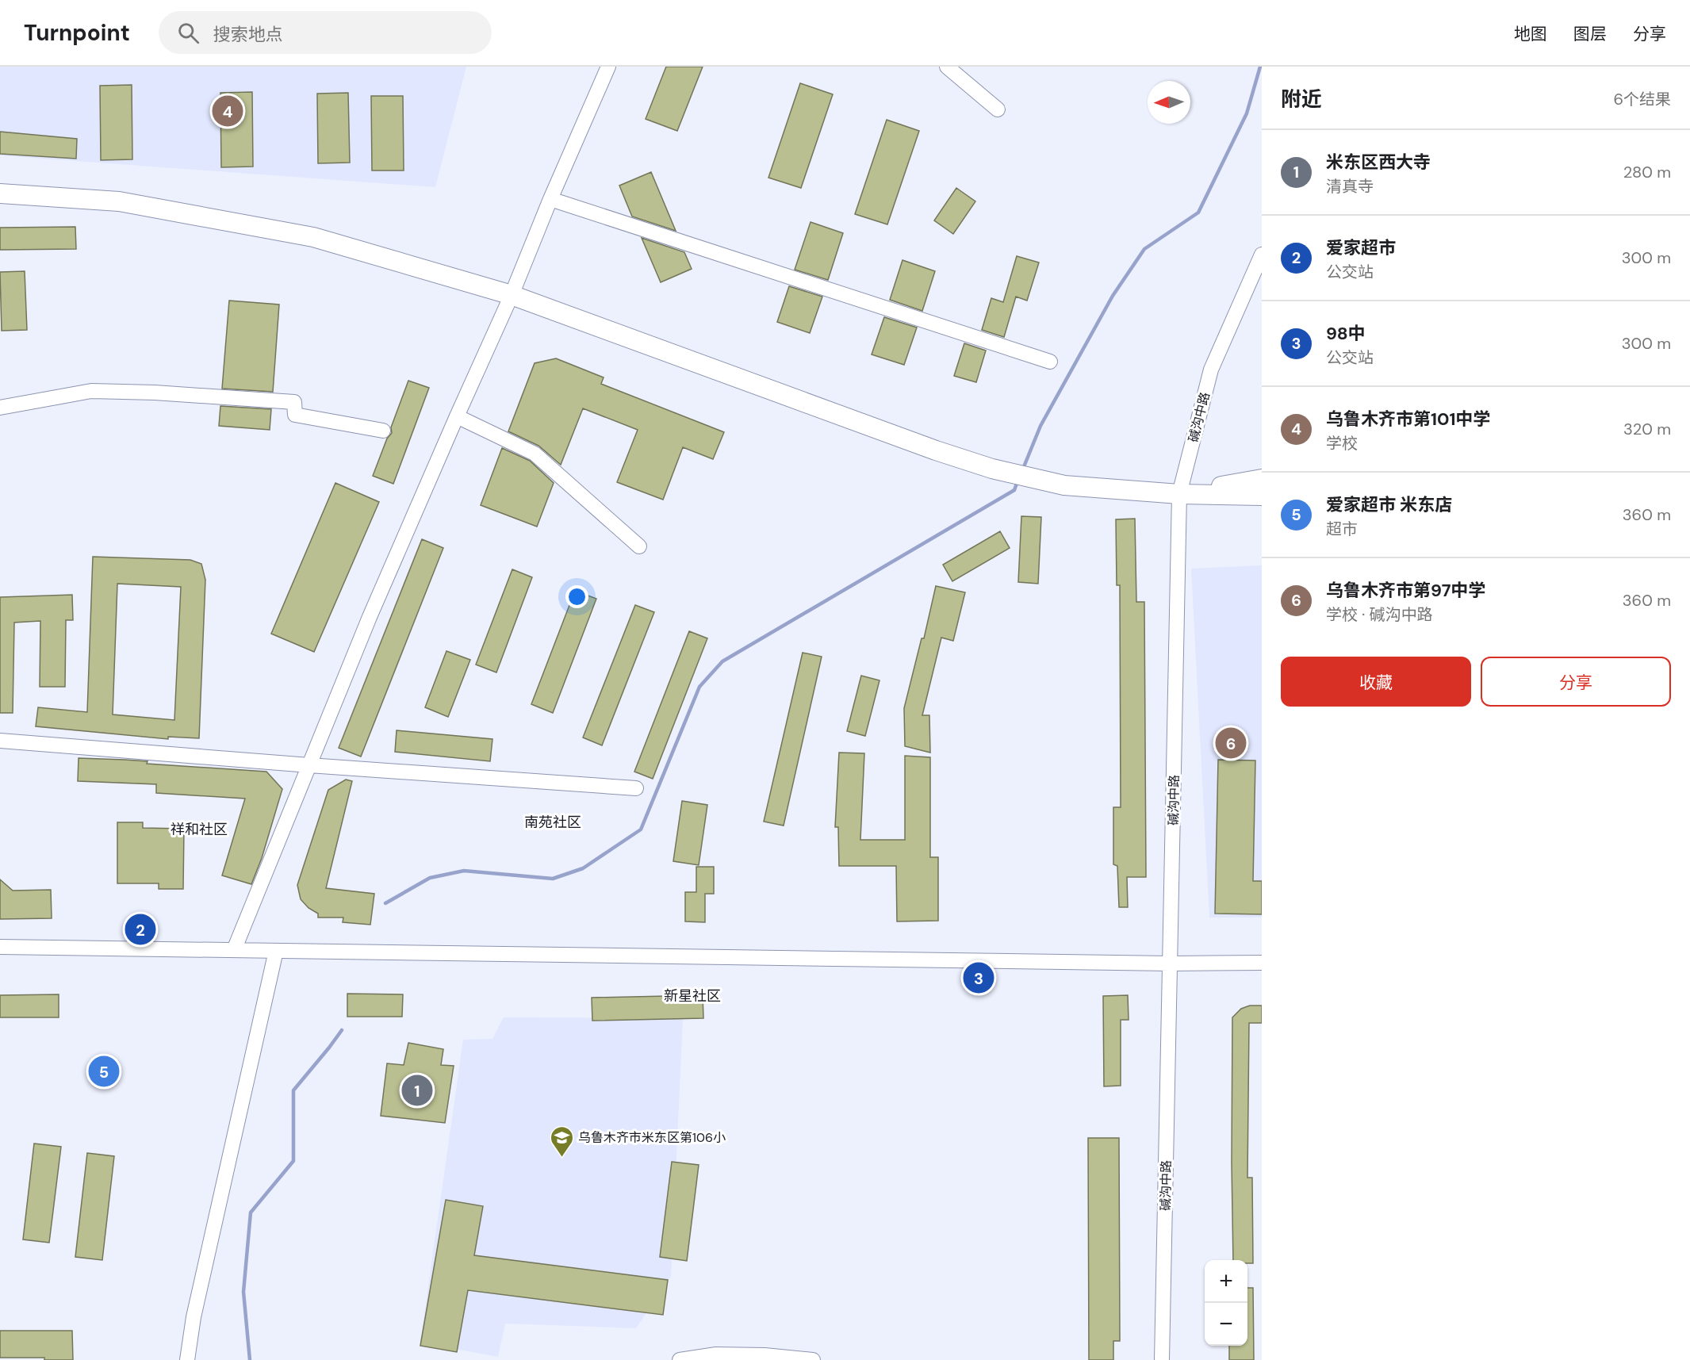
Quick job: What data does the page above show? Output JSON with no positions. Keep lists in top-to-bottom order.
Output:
{
  "streets": {
    "street": ["碱沟中路"]
  },
  "districts": ["南苑社区", "祥和社区", "新星社区"],
  "places": {
    "school or university": ["乌鲁木齐市米东区第106小"]
  },
  "north": "left",
  "page": {
    "header": "Turnpoint",
    "search": "搜索地点",
    "nav": ["地图", "图层", "分享"],
    "heading": ["附近", "6个结果"],
    "pins": [
      "4",
      "6",
      "2",
      "3",
      "5",
      "1"
    ],
    "list": [
      {
        "mark": "1",
        "name": "米东区西大寺",
        "note": "清真寺",
        "value": "280 m"
      },
      {
        "mark": "2",
        "name": "爱家超市",
        "note": "公交站",
        "value": "300 m"
      },
      {
        "mark": "3",
        "name": "98中",
        "note": "公交站",
        "value": "300 m"
      },
      {
        "mark": "4",
        "name": "乌鲁木齐市第101中学",
        "note": "学校",
        "value": "320 m"
      },
      {
        "mark": "5",
        "name": "爱家超市 米东店",
        "note": "超市",
        "value": "360 m"
      },
      {
        "mark": "6",
        "name": "乌鲁木齐市第97中学",
        "note": "学校 · 碱沟中路",
        "value": "360 m"
      }
    ],
    "buttons": ["收藏", "分享"],
    "map_buttons": ["+", "−"]
  }
}
